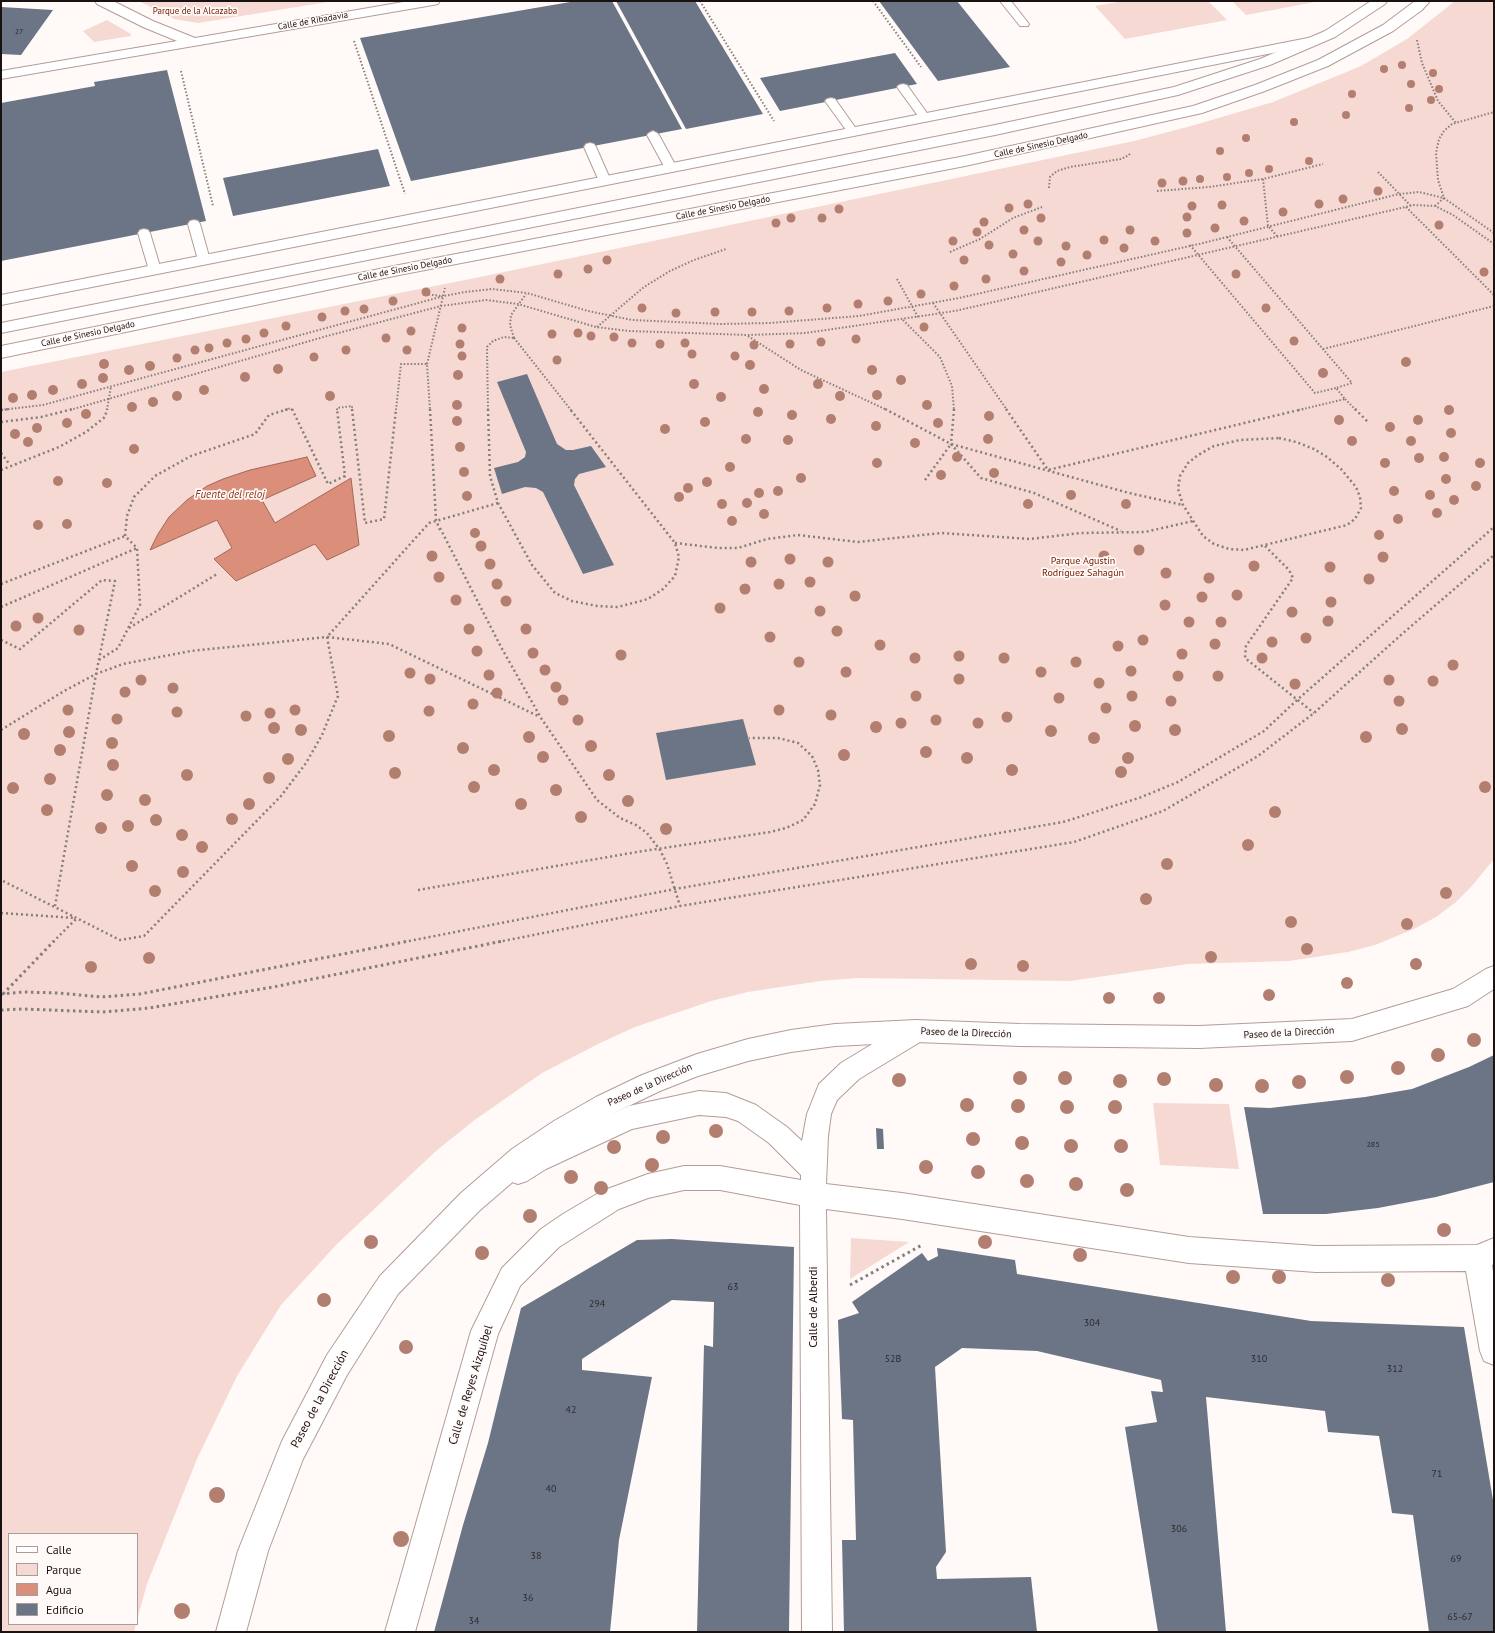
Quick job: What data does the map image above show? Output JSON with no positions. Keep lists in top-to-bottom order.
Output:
{
  "streets": {
    "street": [
      "Calle de Ribadavia",
      "Calle de Sinesio Delgado",
      "Paseo de la Dirección",
      "Calle de Alberdi",
      "Calle de Reyes Aizquíbel"
    ]
  },
  "crossings": [
    ["Paseo de la Dirección", "Calle de Alberdi"],
    ["Paseo de la Dirección", "Calle de Reyes Aizquíbel"],
    ["Calle de Alberdi", "Calle de Reyes Aizquíbel"]
  ],
  "water": ["Fuente del reloj"],
  "parks": ["Parque de la Alcazaba", "Parque Agustín Rodríguez Sahagún"],
  "house_numbers": [
    "27",
    "285",
    "63",
    "294",
    "304",
    "52B",
    "310",
    "312",
    "42",
    "71",
    "40",
    "306",
    "38",
    "69",
    "36",
    "65-67",
    "34"
  ],
  "legend": [
    "Calle",
    "Parque",
    "Agua",
    "Edificio"
  ]
}
